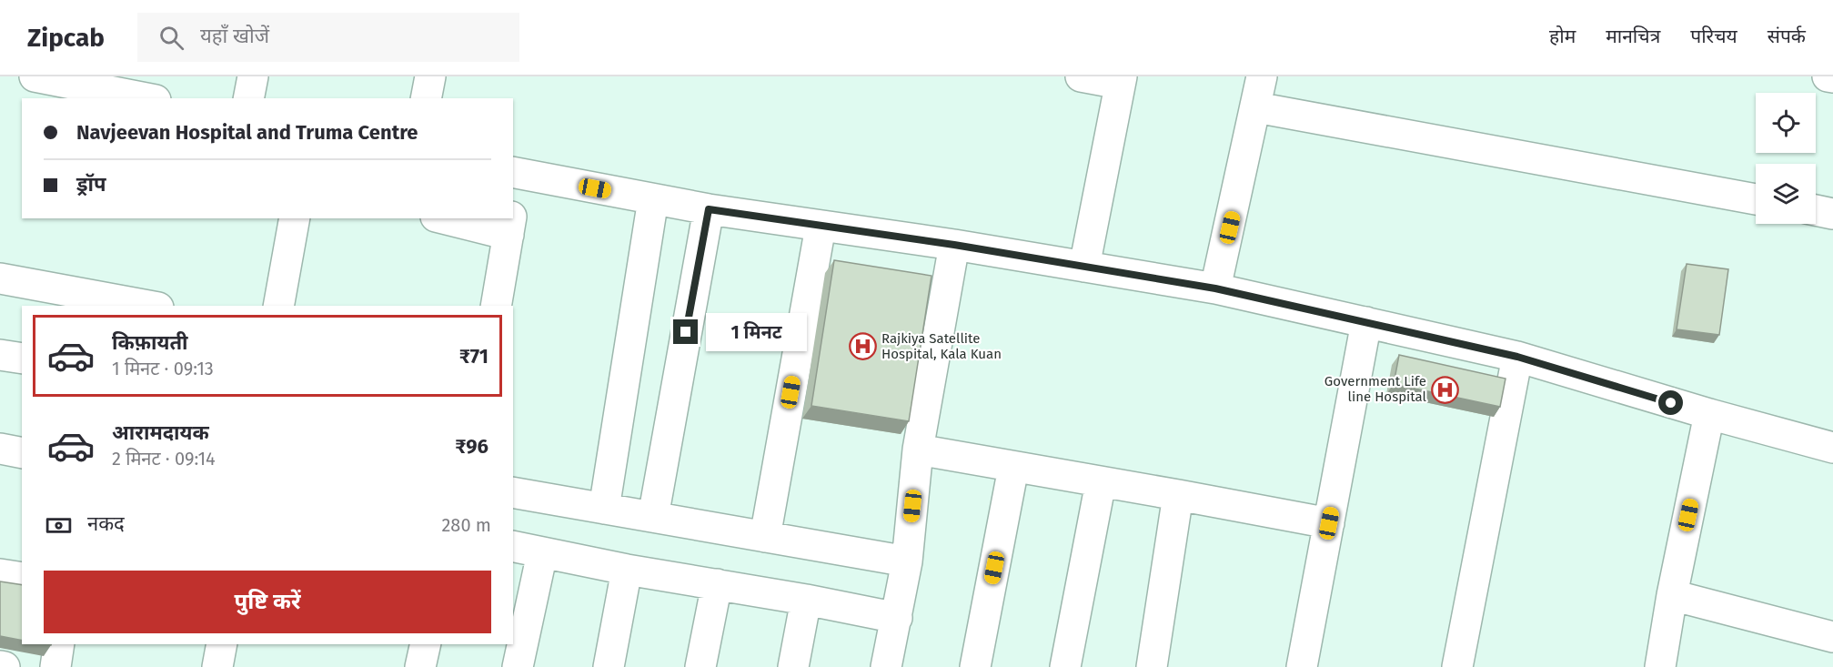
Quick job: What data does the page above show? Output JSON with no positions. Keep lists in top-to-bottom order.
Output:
{
  "places": {
    "hospital": ["Rajkiya Satellite Hospital, Kala Kuan", "Government Life line Hospital"]
  },
  "page": {
    "header": "Zipcab",
    "search": "यहाँ खोजें",
    "nav": [
      "होम",
      "मानचित्र",
      "परिचय",
      "संपर्क"
    ],
    "banner": ["Navjeevan Hospital and Truma Centre", "ड्रॉप"],
    "bubble": "1 मिनट",
    "list": [
      {
        "name": "किफ़ायती",
        "note": "1 मिनट · 09:13",
        "value": "₹71"
      },
      {
        "name": "आरामदायक",
        "note": "2 मिनट · 09:14",
        "value": "₹96"
      }
    ],
    "pay": ["नकद", "280 m"],
    "buttons": "पुष्टि करें"
  }
}
